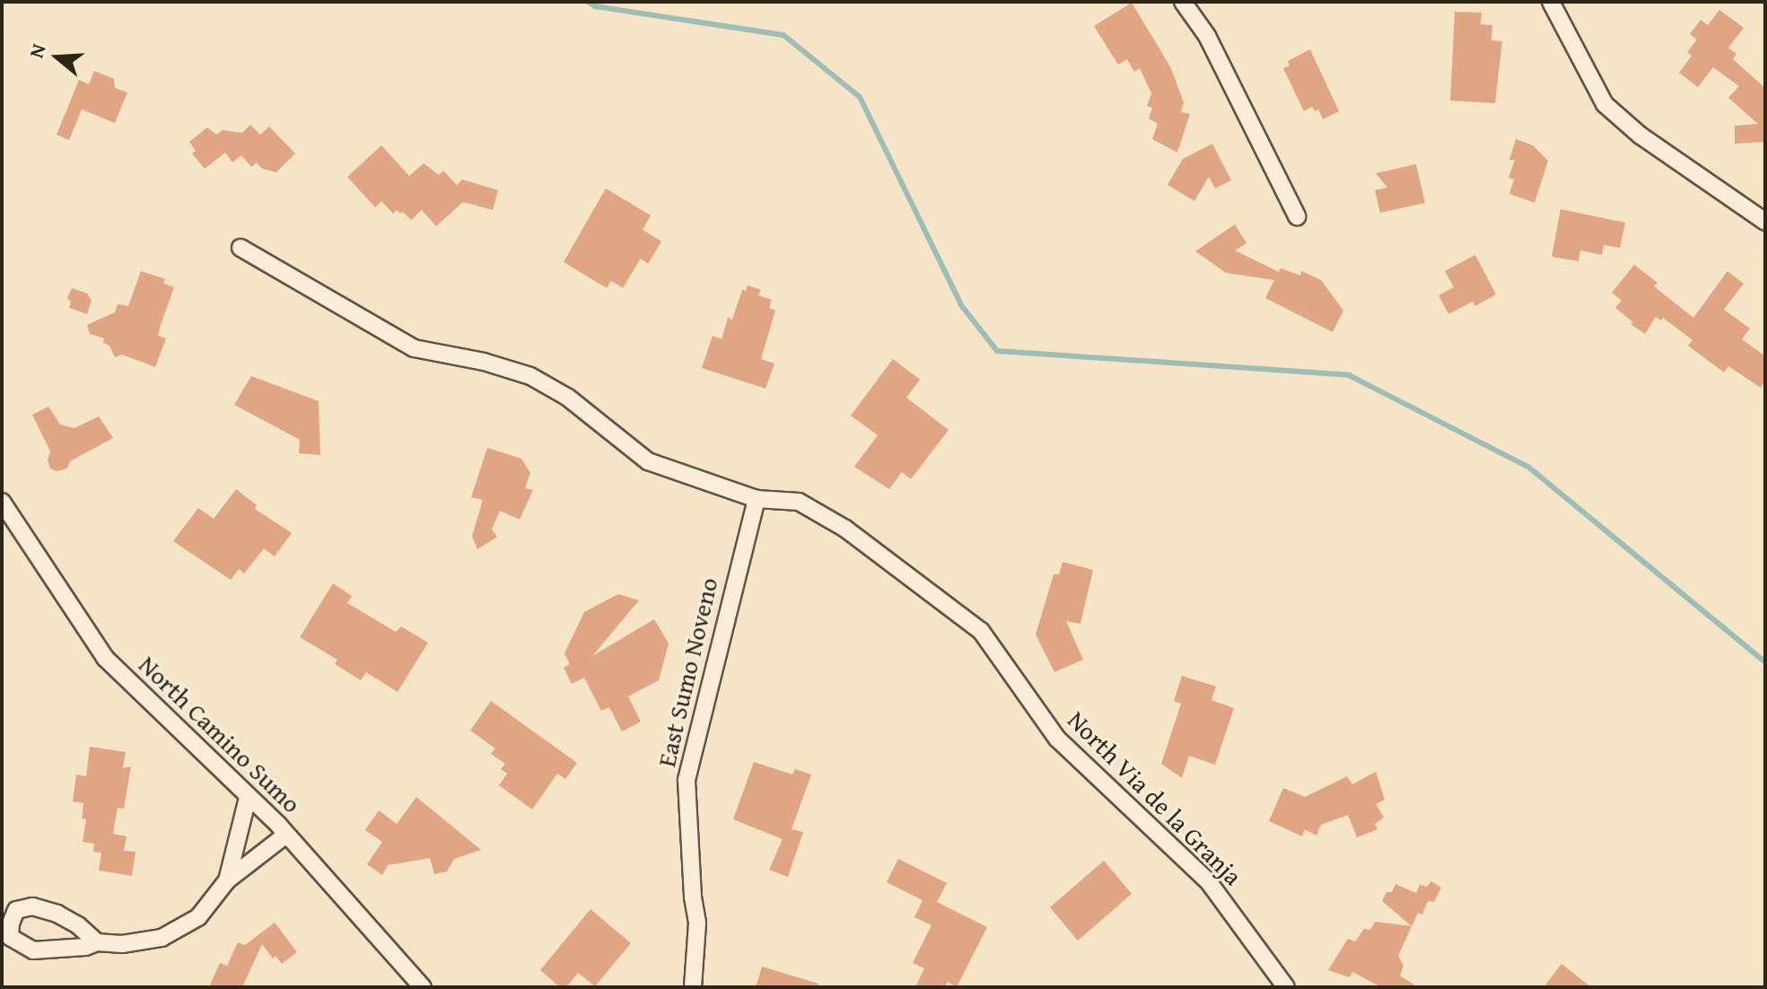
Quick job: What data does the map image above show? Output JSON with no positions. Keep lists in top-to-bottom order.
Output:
{
  "streets": {
    "street": ["East Sumo Noveno", "North Camino Sumo", "North Via de la Granja"]
  },
  "crossings": [
    ["East Sumo Noveno", "North Via de la Granja"]
  ],
  "north": "left"
}
